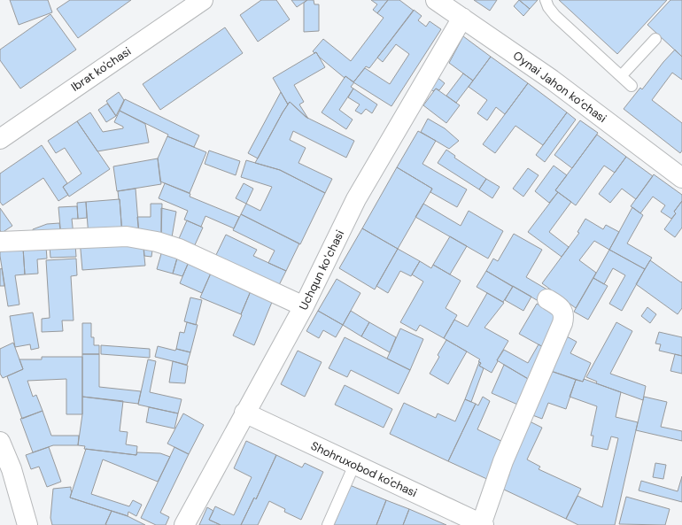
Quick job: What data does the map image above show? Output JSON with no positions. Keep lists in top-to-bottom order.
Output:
{
  "streets": {
    "street": [
      "Ibrat ko'chasi",
      "Oynai Jahon ko‘chasi",
      "Uchqun koʻchasi",
      "Shohruxobod ko'chasi"
    ]
  },
  "crossings": [
    ["Oynai Jahon ko‘chasi", "Uchqun koʻchasi"],
    ["Uchqun koʻchasi", "Shohruxobod ko'chasi"]
  ]
}
